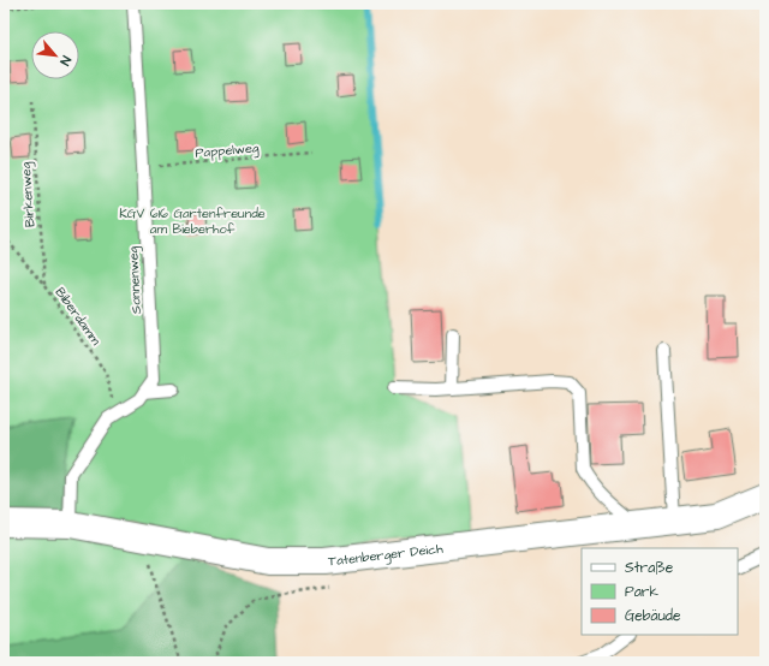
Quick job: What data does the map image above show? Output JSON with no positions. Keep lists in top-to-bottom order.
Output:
{
  "streets": {
    "street": ["Tatenberger Deich"],
    "lane": ["Sonnenweg"],
    "path": ["Pappelweg", "Birkenweg", "Biberdamm"]
  },
  "crossings": [
    ["Pappelweg", "Sonnenweg"],
    ["Birkenweg", "Biberdamm"],
    ["Sonnenweg", "Biberdamm"],
    ["Sonnenweg", "Tatenberger Deich"]
  ],
  "parks": ["KGV 616 Gartenfreunde am Bieberhof"],
  "legend": ["Straße", "Park", "Gebäude"],
  "north": "bottom right"
}
